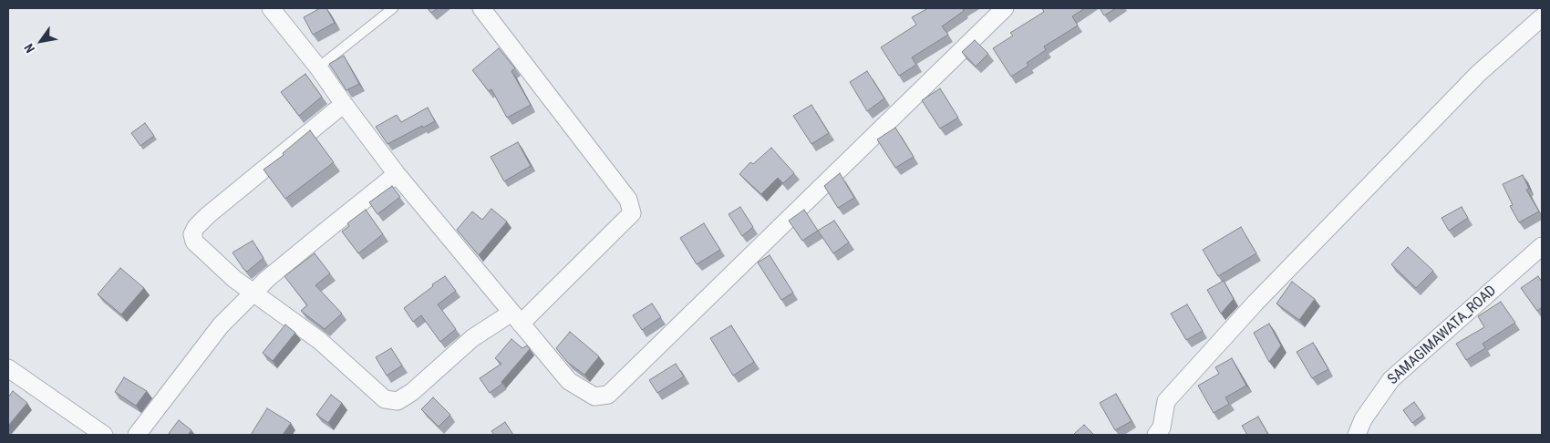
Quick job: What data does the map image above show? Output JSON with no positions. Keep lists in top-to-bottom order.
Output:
{
  "streets": {
    "street": ["SAMAGIMAWATA_ROAD"]
  },
  "north": "bottom left"
}
